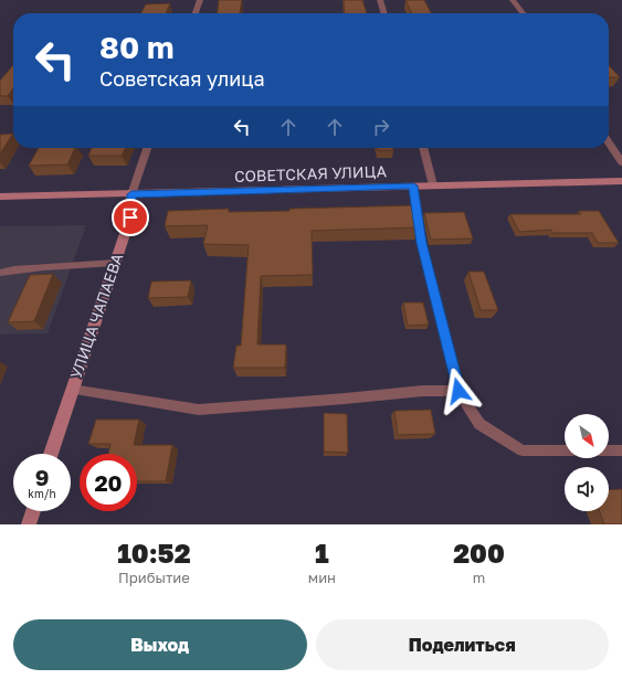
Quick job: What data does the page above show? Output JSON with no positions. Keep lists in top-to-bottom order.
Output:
{
  "streets": {
    "street": ["СОВЕТСКАЯ УЛИЦА", "УЛИЦА ЧАПАЕВА"]
  },
  "crossings": [
    ["СОВЕТСКАЯ УЛИЦА", "УЛИЦА ЧАПАЕВА"]
  ],
  "north": "bottom right",
  "page": {
    "turn": ["80 m", "Советская улица"],
    "speed": "9 km/h",
    "limit": "20",
    "eta": [
      "10:52",
      "Прибытие",
      "1",
      "мин",
      "200",
      "m"
    ],
    "buttons": ["Выход", "Поделиться"]
  }
}
